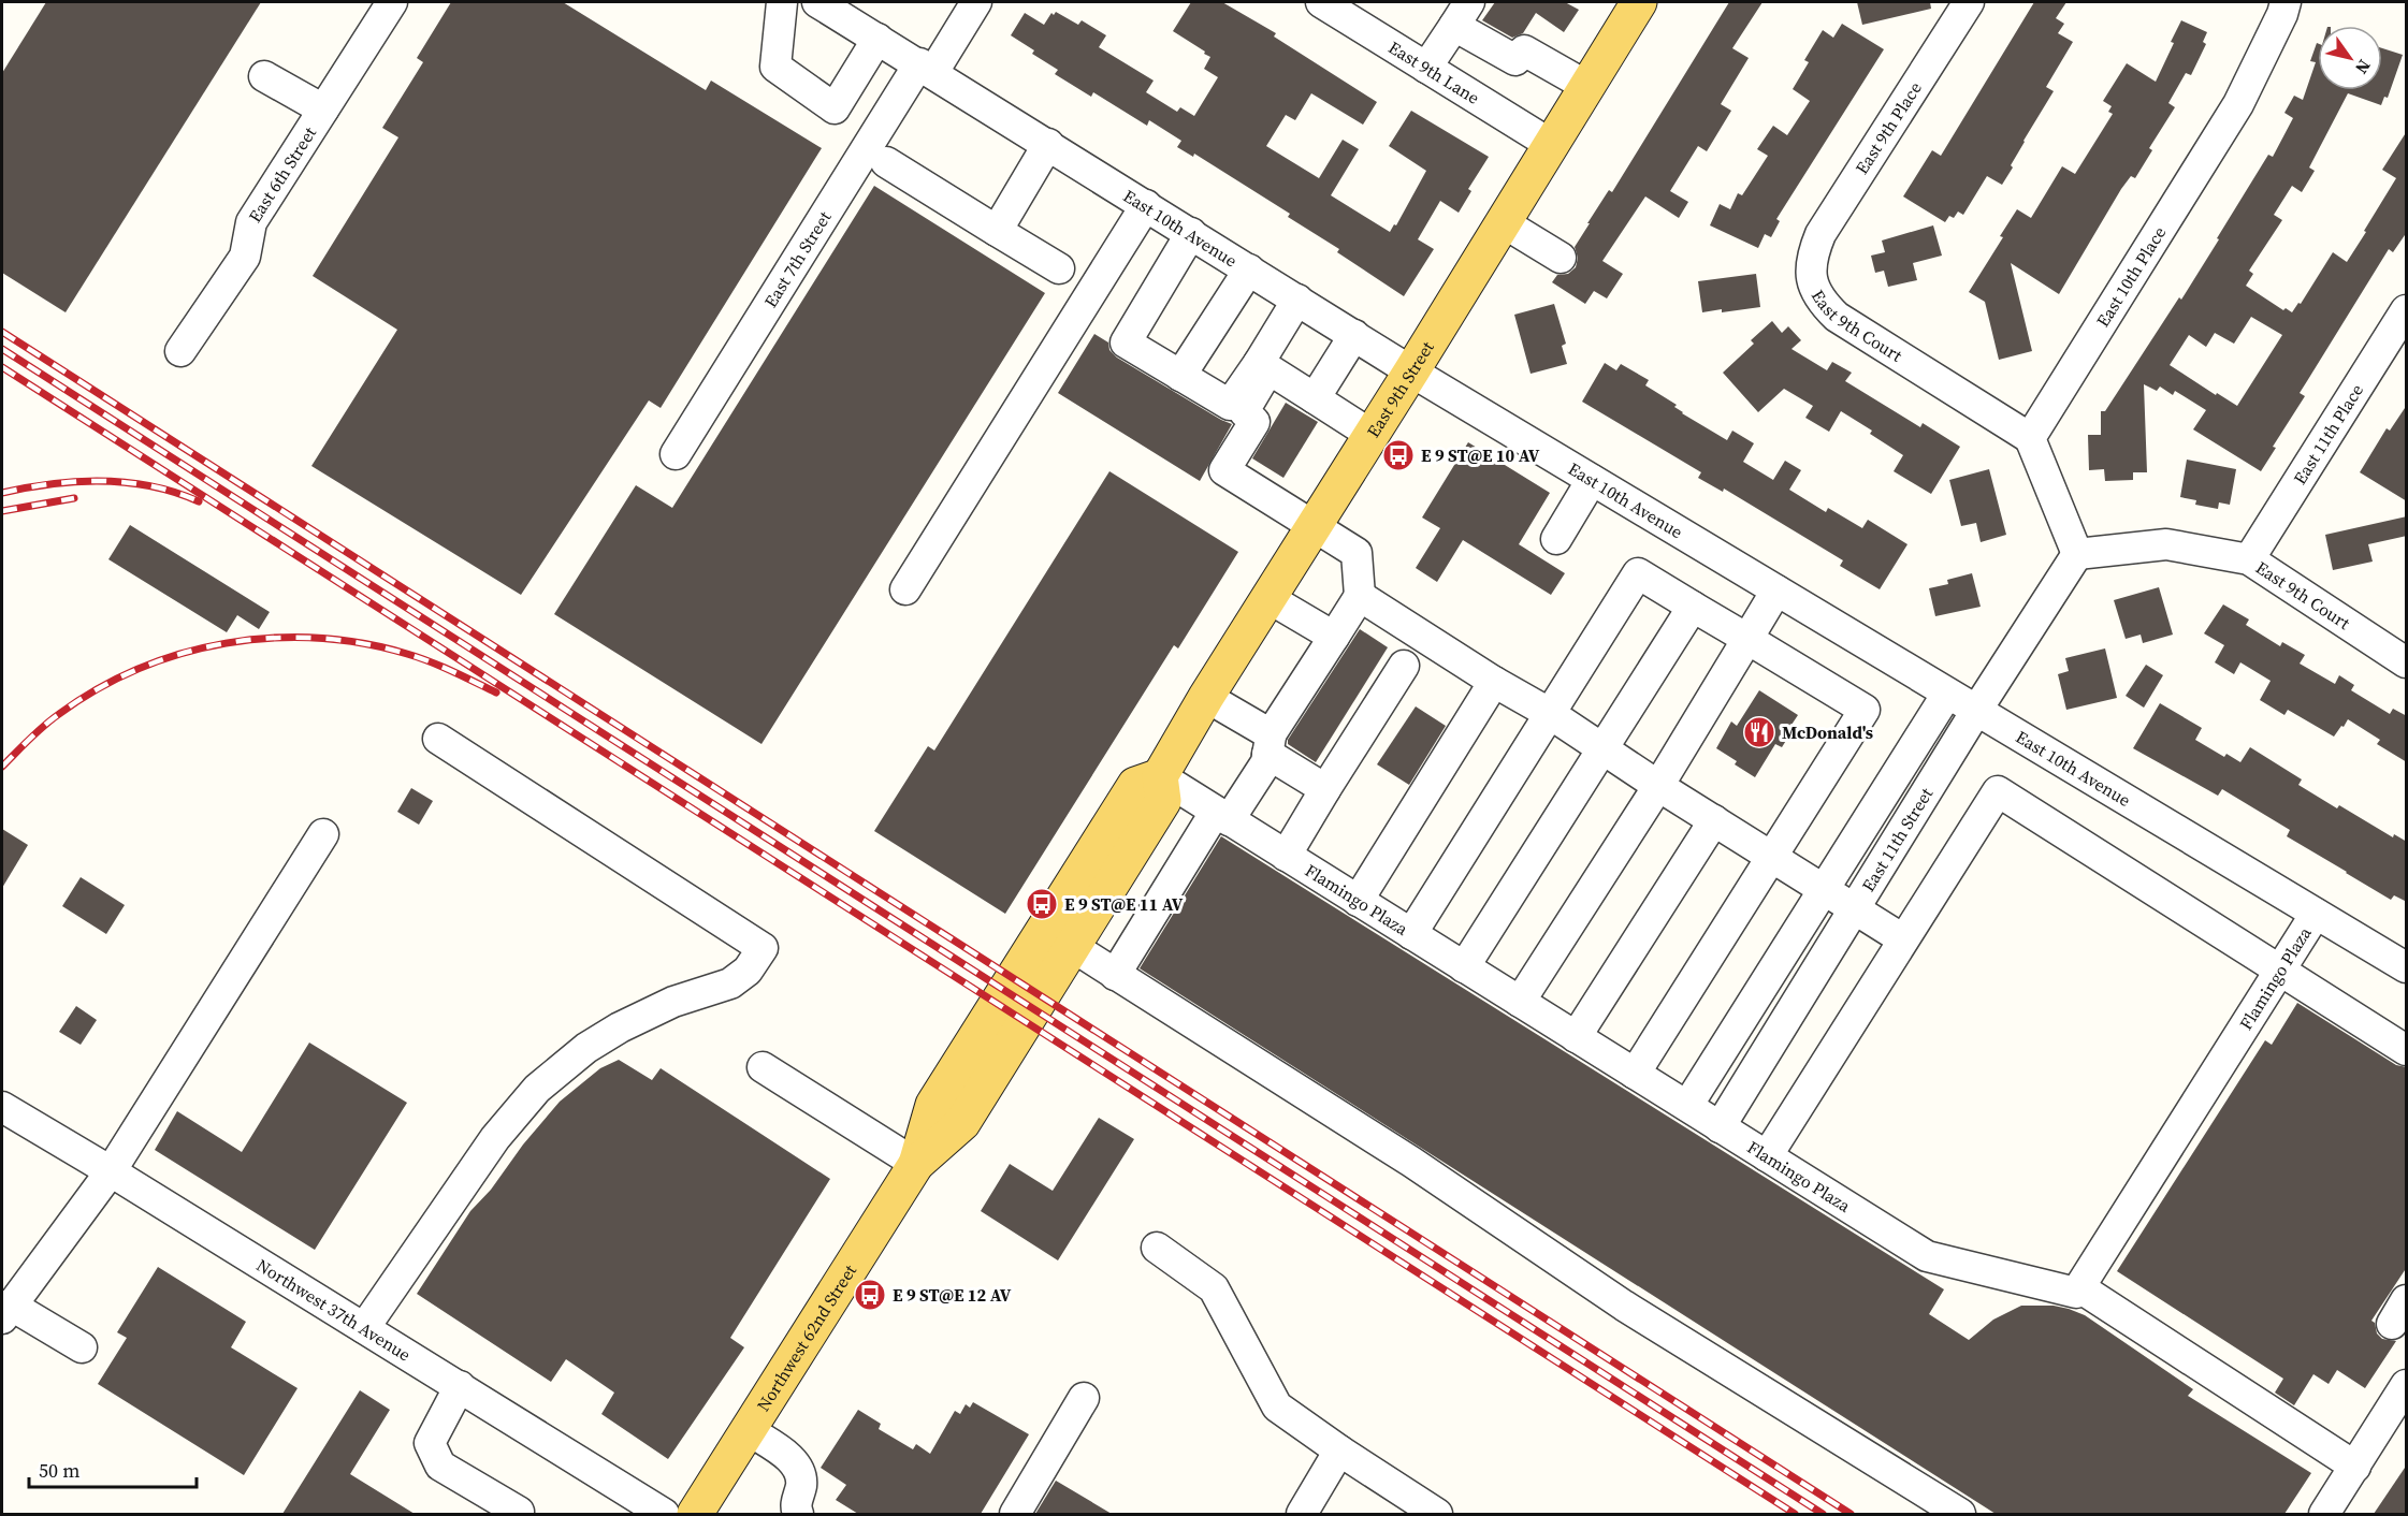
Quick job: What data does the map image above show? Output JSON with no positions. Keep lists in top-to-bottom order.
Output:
{
  "streets": {
    "main road": ["East 9th Street", "Northwest 62nd Street"],
    "street": [
      "East 9th Lane",
      "East 9th Place",
      "East 6th Street",
      "East 10th Avenue",
      "East 7th Street",
      "East 10th Place",
      "East 9th Court",
      "East 11th Place",
      "East 11th Street",
      "Flamingo Plaza",
      "Northwest 37th Avenue"
    ]
  },
  "crossings": [
    ["East 9th Lane", "East 9th Street"],
    ["East 9th Place", "East 9th Court"],
    ["East 10th Avenue", "East 7th Street"],
    ["East 10th Avenue", "East 9th Street"],
    ["East 10th Avenue", "East 11th Street"],
    ["East 10th Avenue", "Flamingo Plaza"],
    ["East 10th Place", "East 9th Court"],
    ["East 9th Court", "East 11th Place"],
    ["East 9th Court", "East 11th Street"],
    ["East 9th Street", "Flamingo Plaza"],
    ["East 9th Street", "Northwest 62nd Street"],
    ["East 11th Street", "Flamingo Plaza"]
  ],
  "places": {
    "bus stop": ["E 9 ST@E 10 AV", "E 9 ST@E 11 AV", "E 9 ST@E 12 AV"],
    "restaurant": ["McDonald's"]
  },
  "scale_bar": "50 m",
  "north": "bottom right"
}
